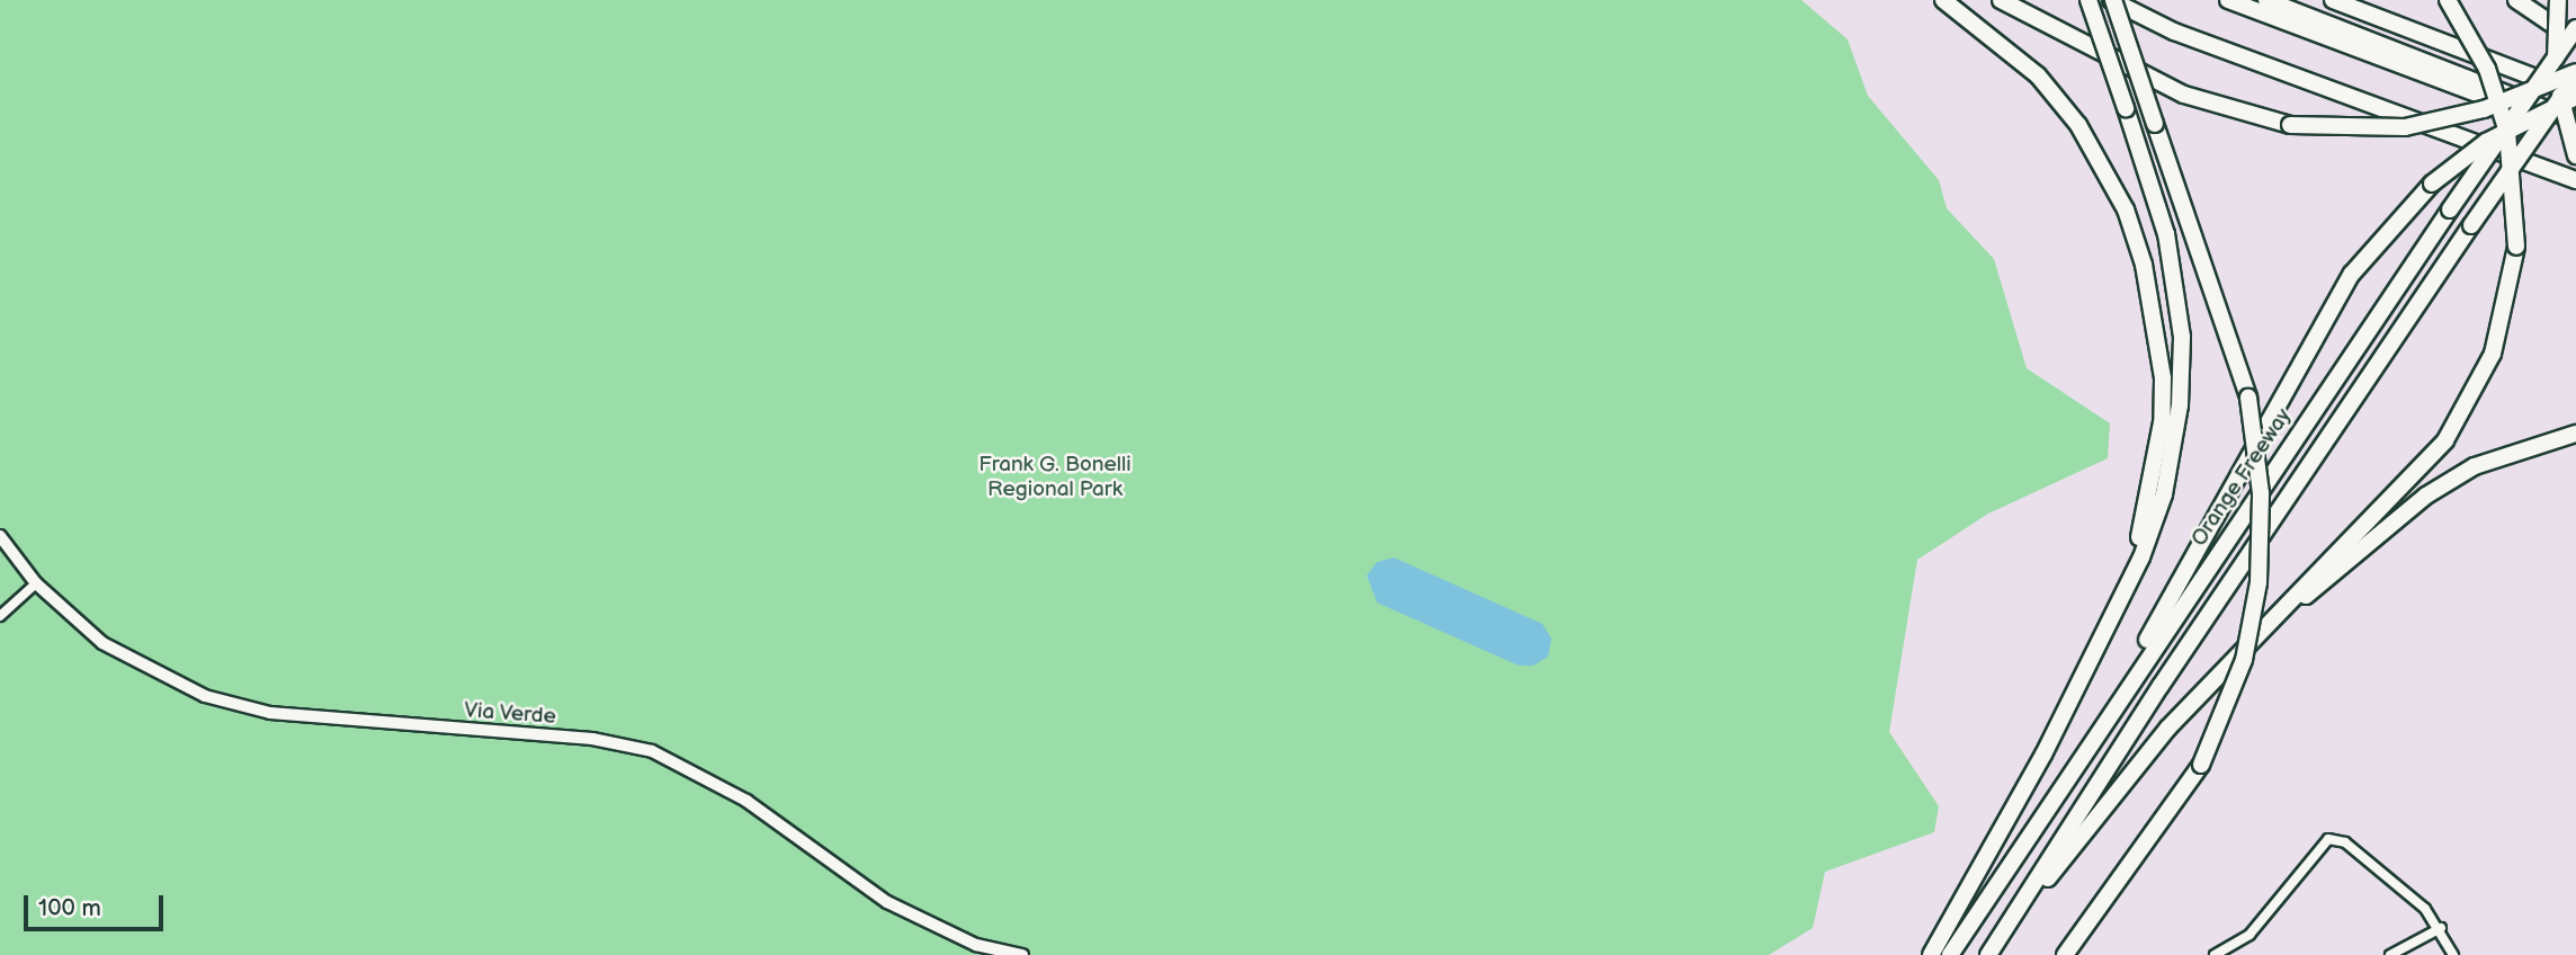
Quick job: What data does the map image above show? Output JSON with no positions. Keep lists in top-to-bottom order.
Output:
{
  "streets": {
    "highway": ["Orange Freeway"],
    "main road": ["Via Verde"]
  },
  "parks": ["Frank G. Bonelli Regional Park"],
  "scale_bar": "100 m"
}
